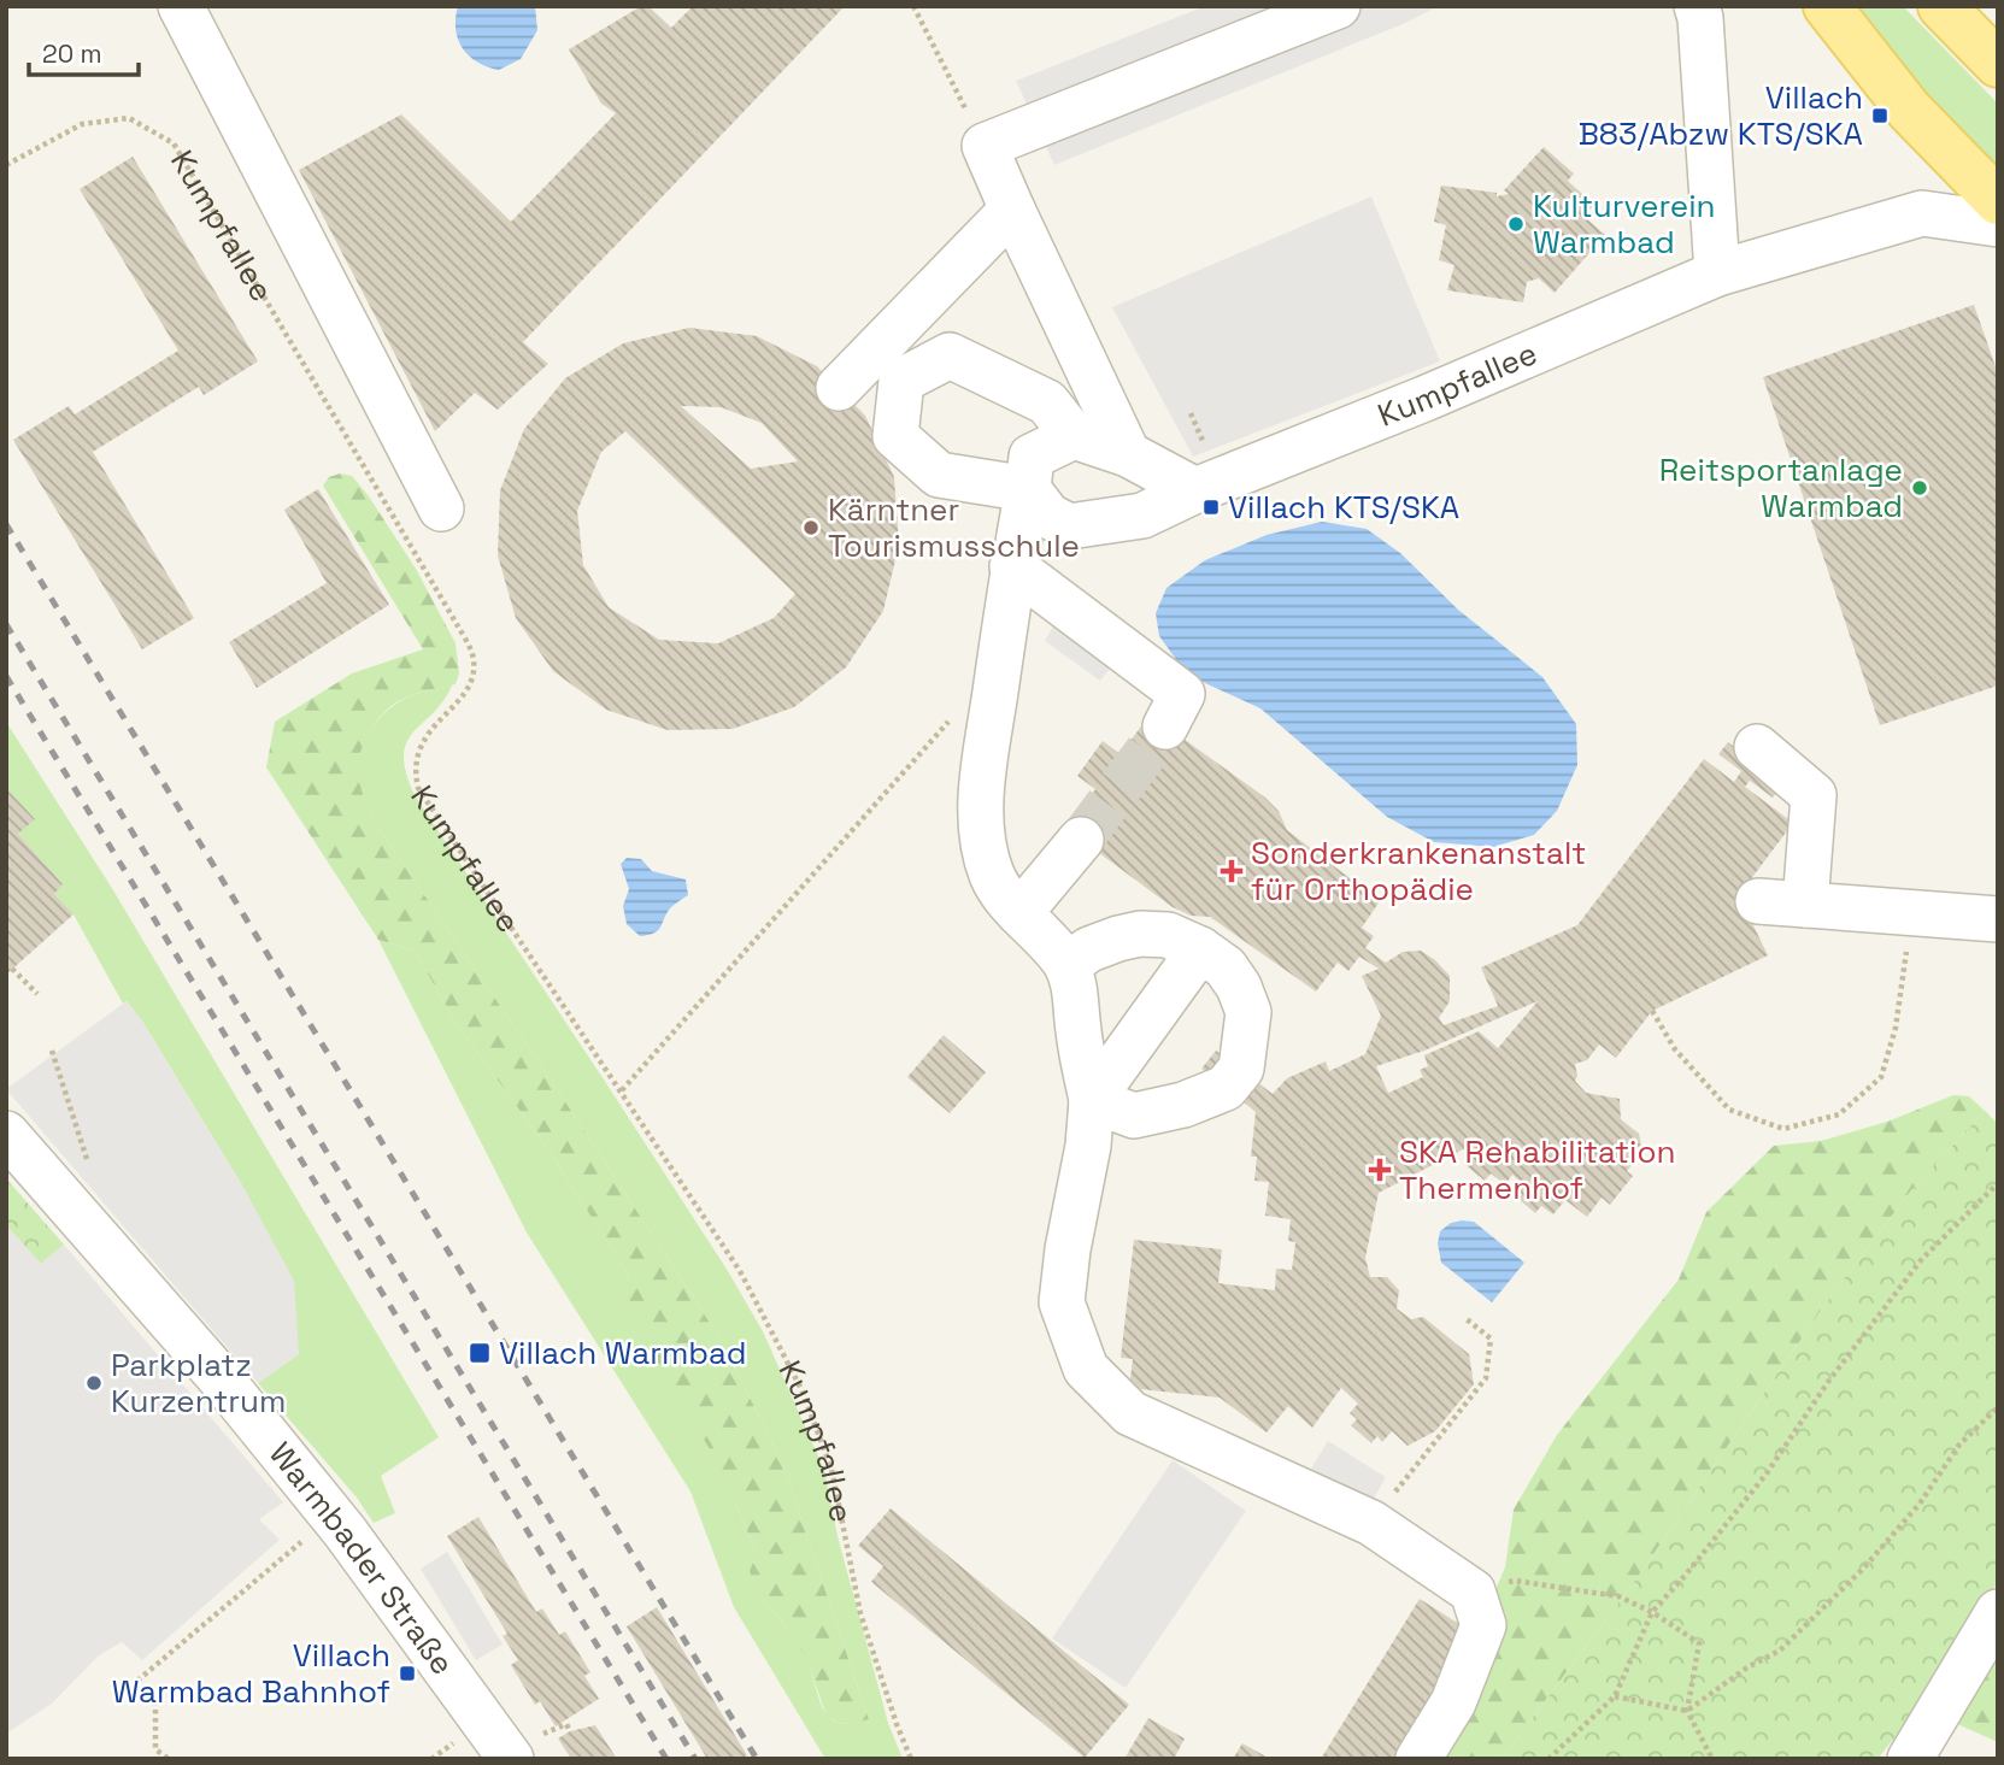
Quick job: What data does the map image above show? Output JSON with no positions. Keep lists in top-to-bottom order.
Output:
{
  "streets": {
    "street": ["Kumpfallee", "Warmbader Straße"]
  },
  "places": {
    "transit": [
      "Villach B83/Abzw KTS/SKA",
      "Villach KTS/SKA",
      "Villach Warmbad",
      "Villach Warmbad Bahnhof"
    ],
    "other": [
      "Kulturverein Warmbad",
      "Reitsportanlage Warmbad",
      "Kärntner Tourismusschule",
      "Parkplatz Kurzentrum"
    ],
    "health": ["Sonderkrankenanstalt für Orthopädie", "SKA Rehabilitation Thermenhof"]
  },
  "scale_bar": "20 m"
}
